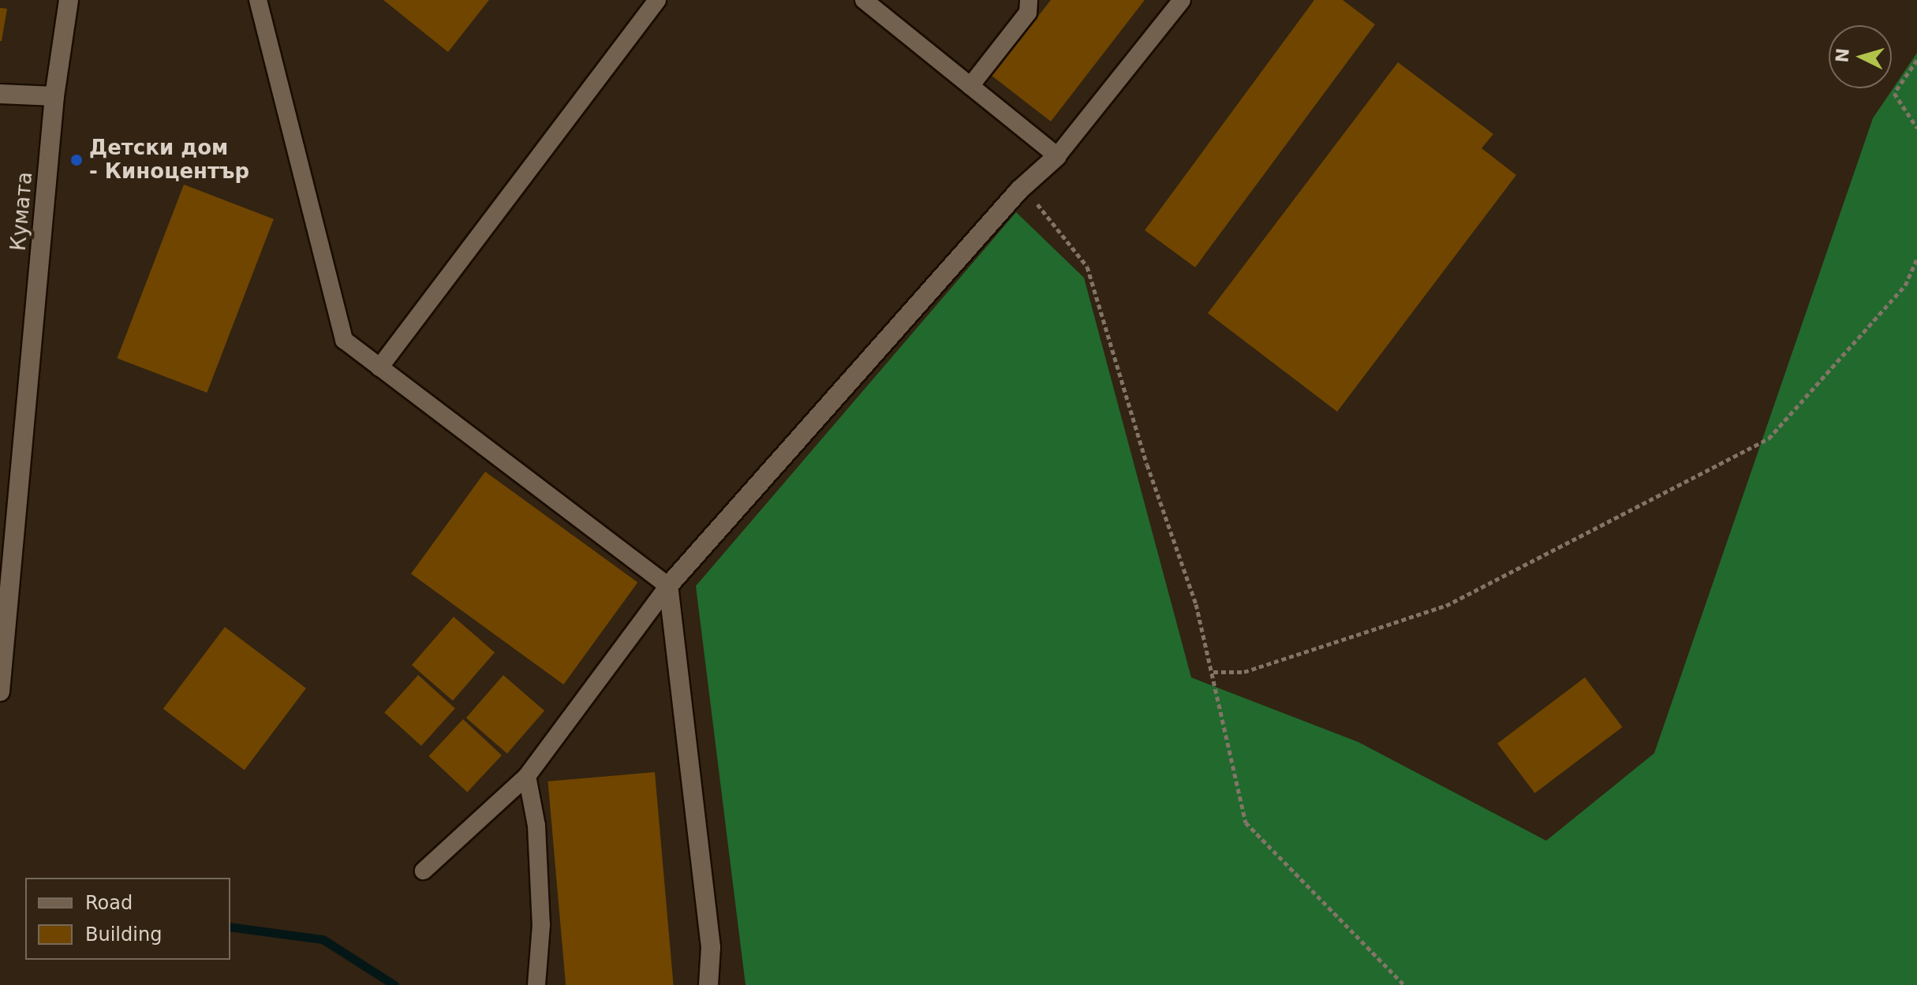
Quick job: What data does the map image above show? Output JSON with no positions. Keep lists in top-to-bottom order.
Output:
{
  "streets": {
    "street": ["Кумата"]
  },
  "places": ["Детски дом - Киноцентър"],
  "legend": ["Road", "Building"],
  "north": "left"
}
